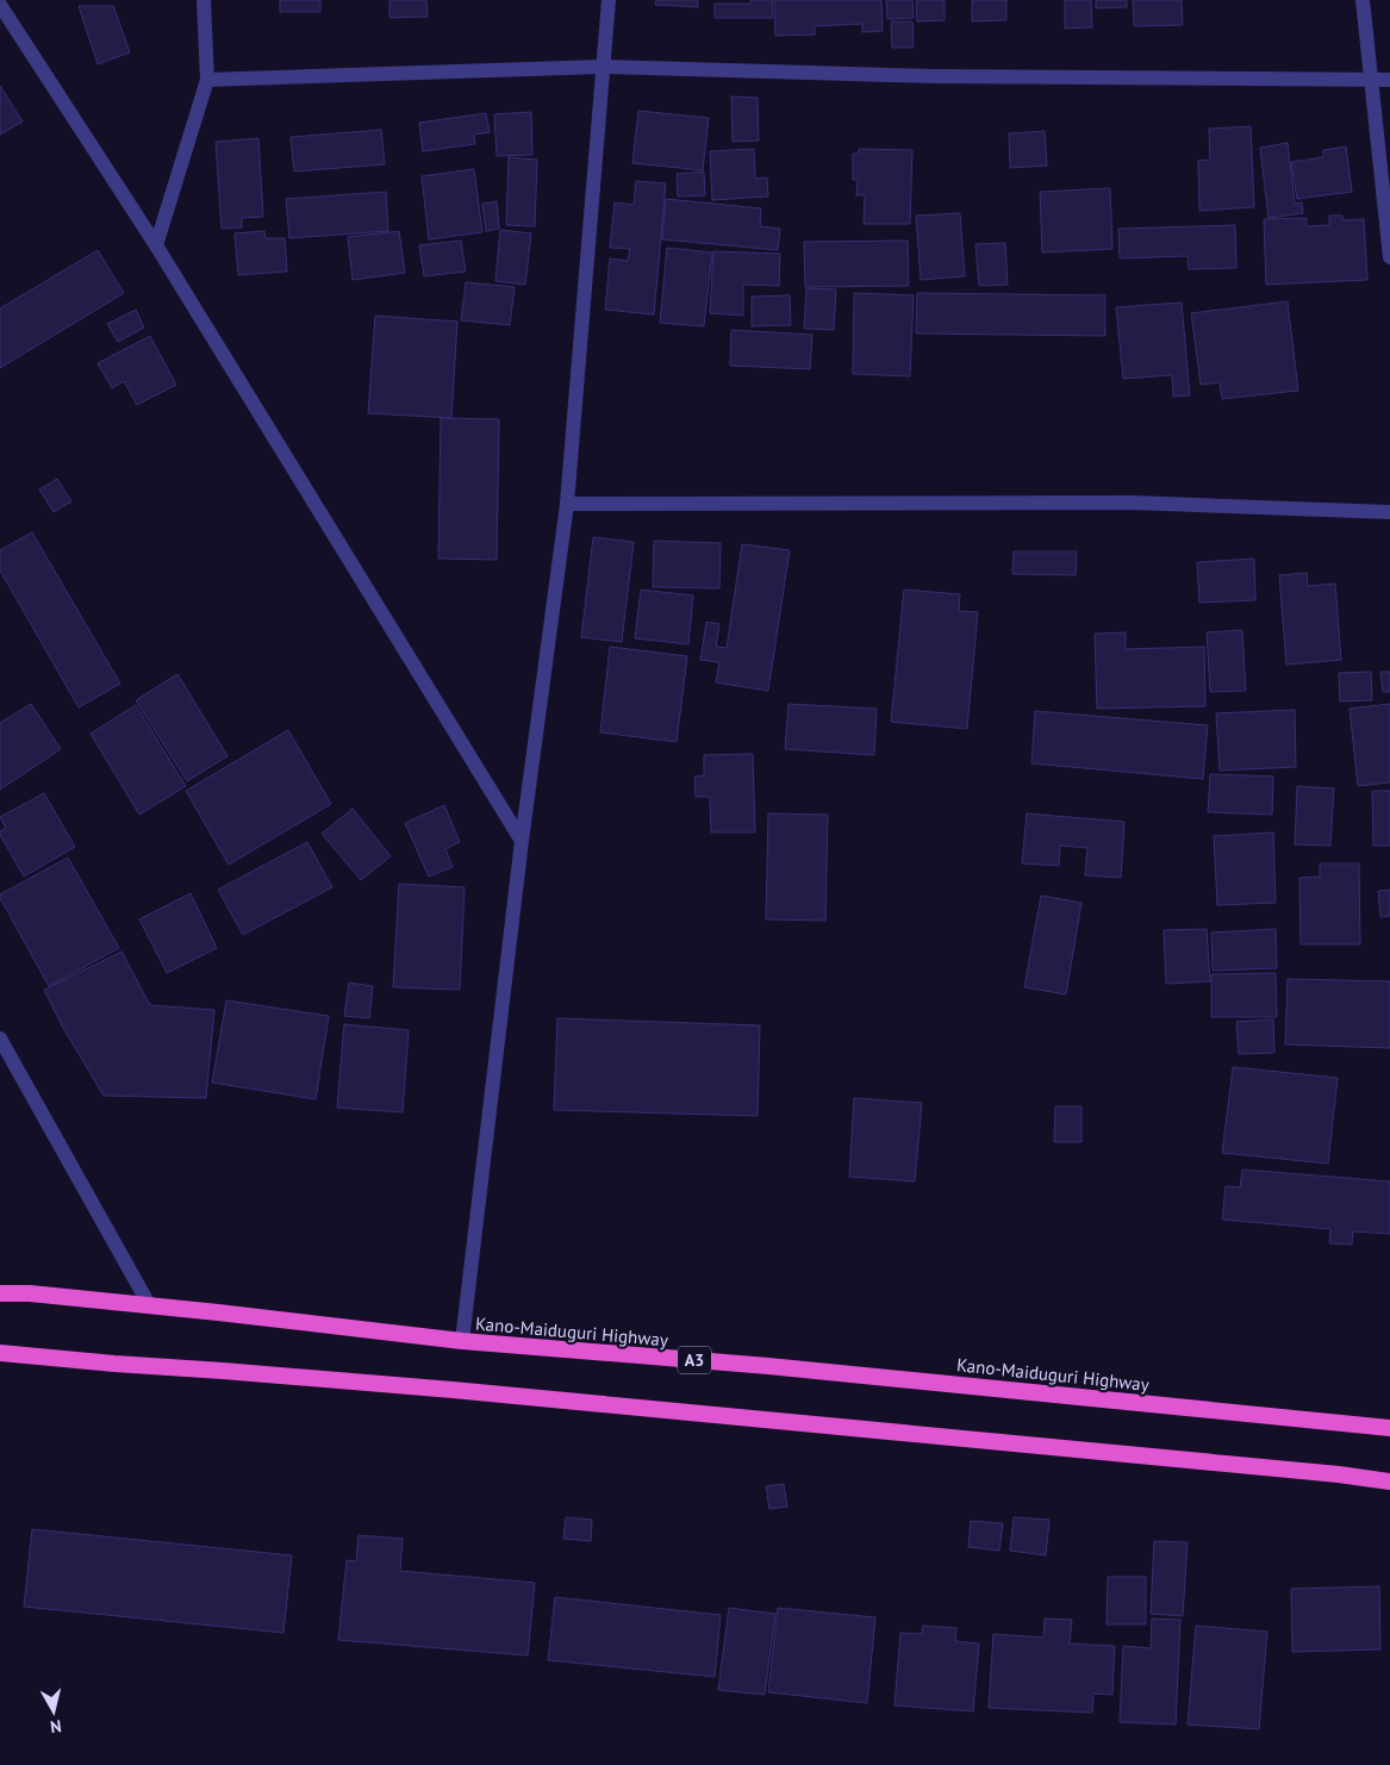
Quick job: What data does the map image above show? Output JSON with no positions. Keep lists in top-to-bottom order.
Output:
{
  "streets": {
    "highway": ["Kano-Maiduguri Highway", "A3"]
  },
  "north": "bottom"
}
